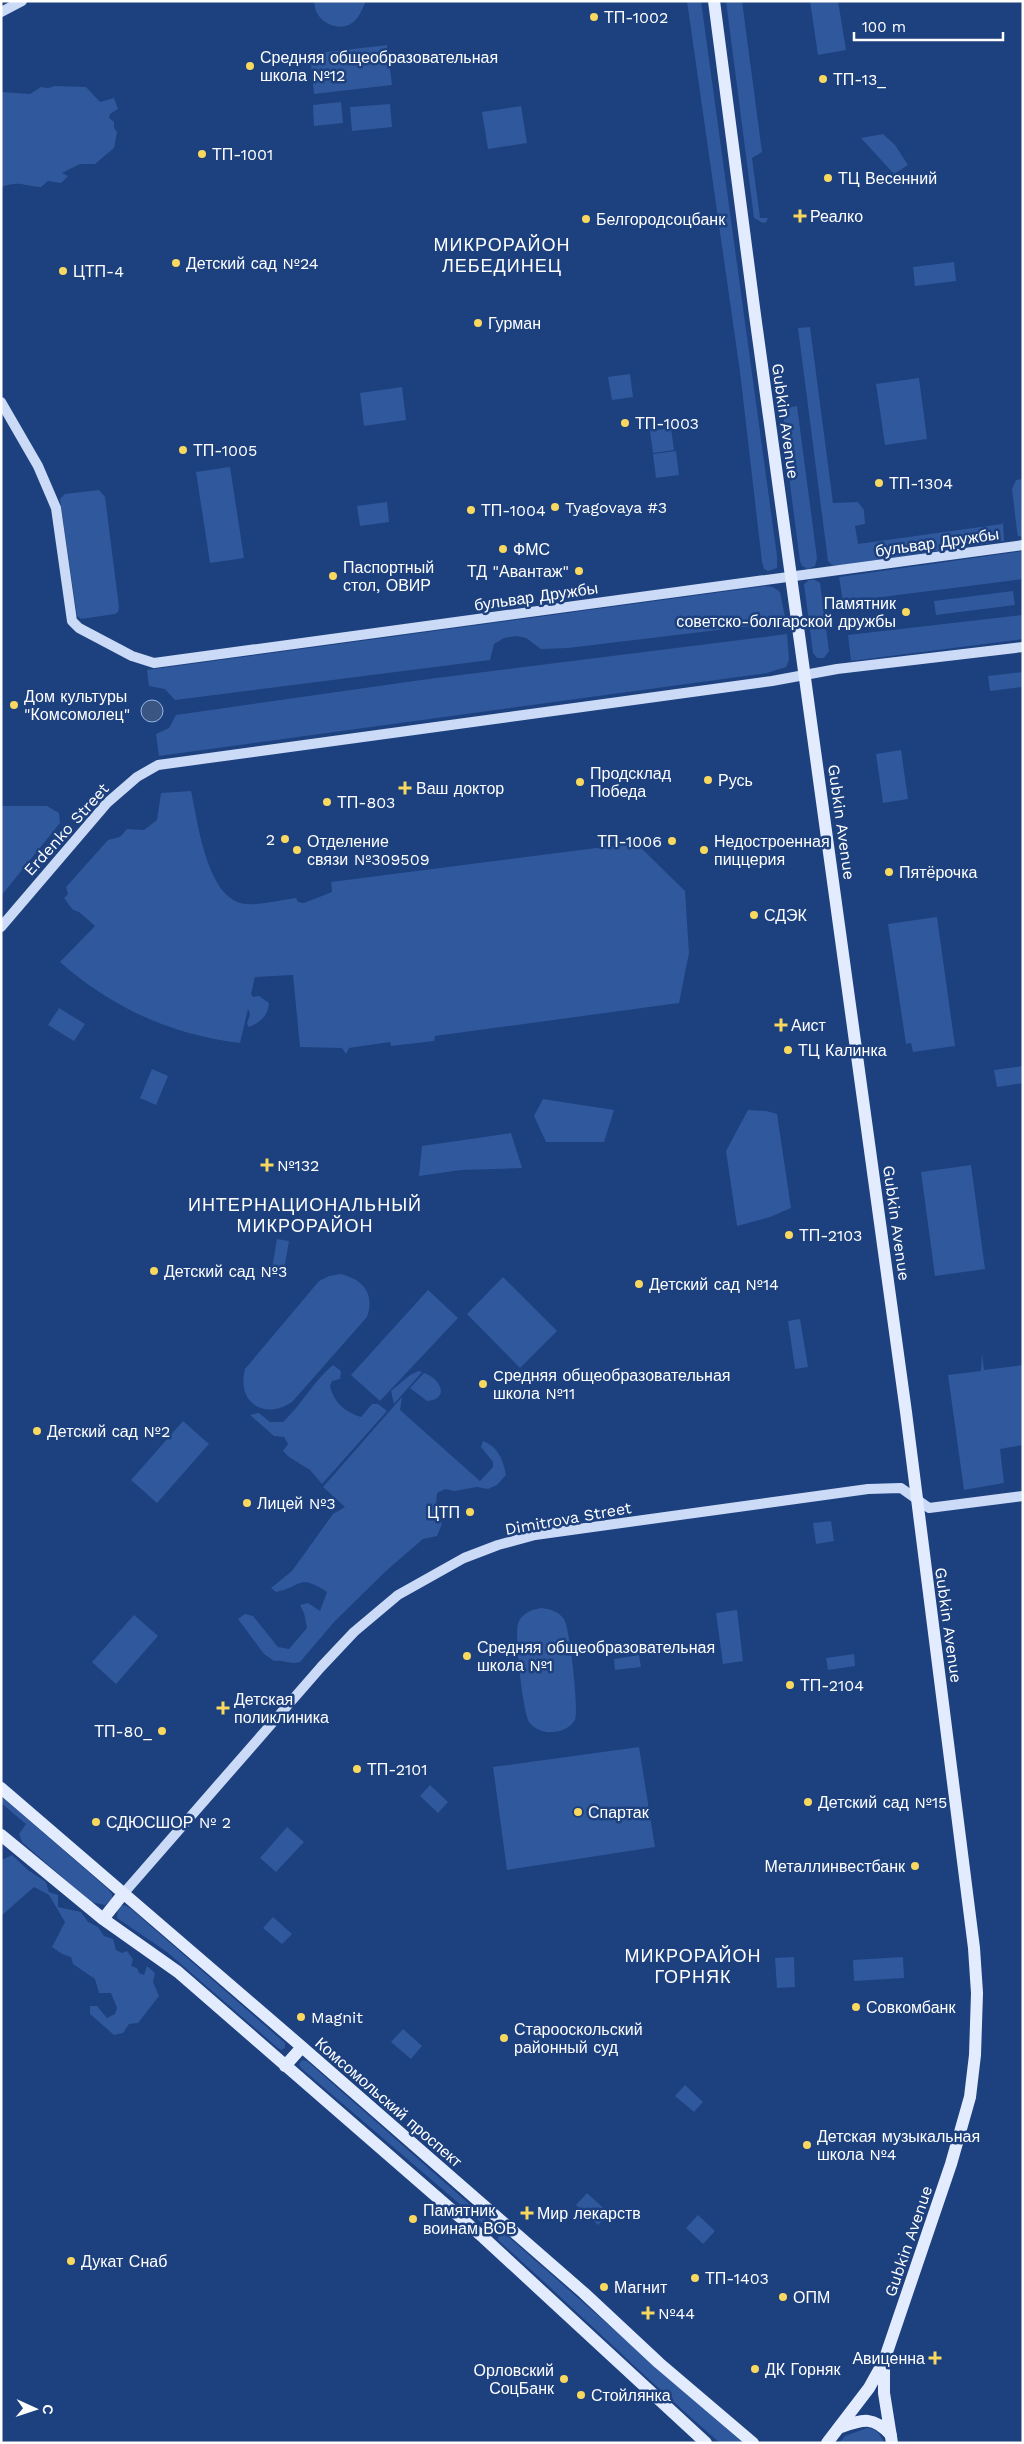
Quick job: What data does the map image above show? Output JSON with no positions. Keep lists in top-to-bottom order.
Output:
{
  "streets": {
    "main road": [
      "Gubkin Avenue",
      "бульвар Дружбы",
      "Erdenko Street",
      "Dimitrova Street",
      "Комсомольский проспект"
    ]
  },
  "crossings": [
    ["Gubkin Avenue", "бульвар Дружбы"],
    ["Gubkin Avenue", "Erdenko Street"],
    ["Gubkin Avenue", "Dimitrova Street"],
    ["Dimitrova Street", "Комсомольский проспект"]
  ],
  "districts": ["МИКРОРАЙОН ЛЕБЕДИНЕЦ", "ИНТЕРНАЦИОНАЛЬНЫЙ МИКРОРАЙОН", "МИКРОРАЙОН ГОРНЯК"],
  "places": {
    "other": [
      "ТП-1002",
      "Средняя общеобразовательная школа №12",
      "ТП-13_",
      "ТП-1001",
      "ТЦ Весенний",
      "Белгородсоцбанк",
      "Детский сад №24",
      "ЦТП-4",
      "Гурман",
      "ТП-1003",
      "ТП-1005",
      "ТП-1304",
      "Tyagovaya #3",
      "ТП-1004",
      "ФМС",
      "ТД \"Авантаж\"",
      "Паспортный стол, ОВИР",
      "Памятник советско-болгарской дружбы",
      "Дом культуры \"Комсомолец\"",
      "Русь",
      "Продсклад Победа",
      "ТП-803",
      "2",
      "ТП-1006",
      "Отделение связи №309509",
      "Недостроенная пиццерия",
      "Пятёрочка",
      "СДЭК",
      "ТЦ Калинка",
      "ТП-2103",
      "Детский сад №3",
      "Детский сад №14",
      "Cредняя общеобразовательная школа №11",
      "Детский сад №2",
      "Лицей №3",
      "ЦТП",
      "Средняя общеобразовательная школа №1",
      "ТП-2104",
      "ТП-80_",
      "ТП-2101",
      "Детский сад №15",
      "Спартак",
      "СДЮСШОР № 2",
      "Металлинвестбанк",
      "Совкомбанк",
      "Magnit",
      "Старооскольский районный суд",
      "Детская музыкальная школа №4",
      "Памятник воинам ВОВ",
      "Дукат Снаб",
      "ТП-1403",
      "Магнит",
      "ОПМ",
      "ДК Горняк",
      "Орловский СоцБанк",
      "Стойлянка"
    ],
    "health": [
      "Реалко",
      "Ваш доктор",
      "Аист",
      "№132",
      "Детская поликлиника",
      "Мир лекарств",
      "№44",
      "Авиценна"
    ]
  },
  "scale_bar": "100 m",
  "north": "right"
}
